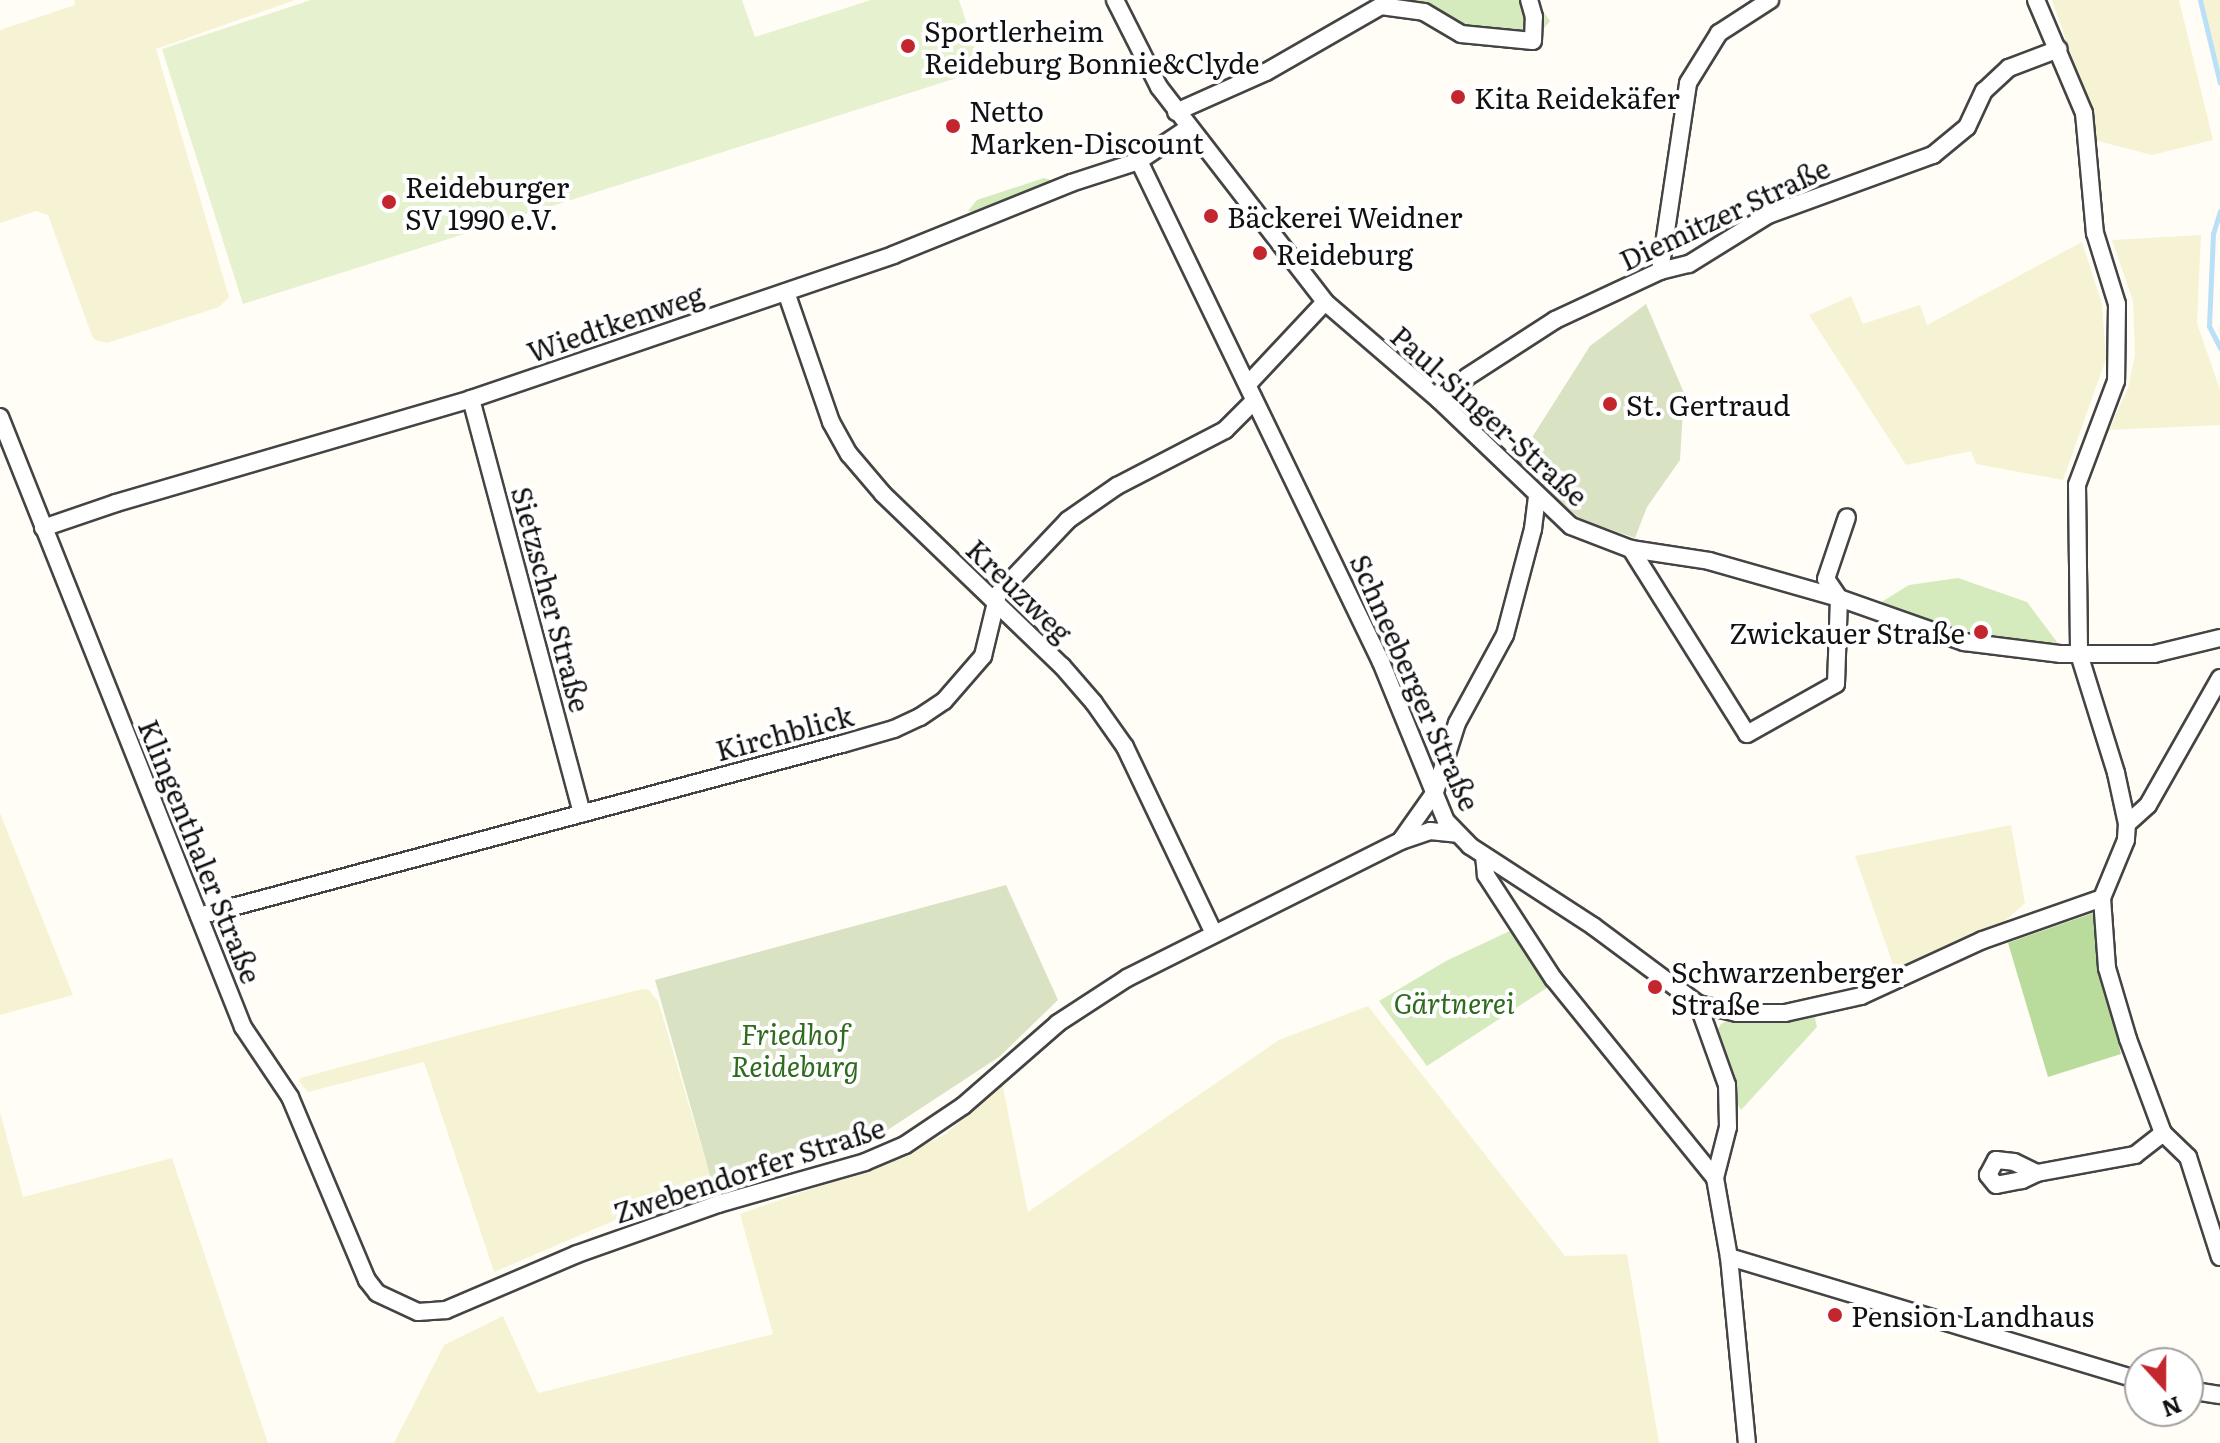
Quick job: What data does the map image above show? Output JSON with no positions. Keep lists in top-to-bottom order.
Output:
{
  "streets": {
    "street": [
      "Diemitzer Straße",
      "Wiedtkenweg",
      "Paul-Singer-Straße",
      "Kreuzweg",
      "Sietzscher Straße",
      "Schneeberger Straße",
      "Kirchblick",
      "Klingenthaler Straße",
      "Zwebendorfer Straße"
    ]
  },
  "crossings": [
    ["Diemitzer Straße", "Paul-Singer-Straße"],
    ["Wiedtkenweg", "Paul-Singer-Straße"],
    ["Wiedtkenweg", "Kreuzweg"],
    ["Wiedtkenweg", "Sietzscher Straße"],
    ["Wiedtkenweg", "Schneeberger Straße"],
    ["Wiedtkenweg", "Klingenthaler Straße"],
    ["Paul-Singer-Straße", "Zwebendorfer Straße"],
    ["Kreuzweg", "Kirchblick"],
    ["Kreuzweg", "Zwebendorfer Straße"],
    ["Sietzscher Straße", "Kirchblick"],
    ["Schneeberger Straße", "Kirchblick"],
    ["Schneeberger Straße", "Zwebendorfer Straße"],
    ["Kirchblick", "Klingenthaler Straße"],
    ["Klingenthaler Straße", "Zwebendorfer Straße"]
  ],
  "parks": ["Gärtnerei", "Friedhof Reideburg"],
  "places": [
    "Sportlerheim Reideburg Bonnie&Clyde",
    "Kita Reidekäfer",
    "Netto Marken-Discount",
    "Reideburger SV 1990 e.V.",
    "Bäckerei Weidner",
    "Reideburg",
    "St. Gertraud",
    "Zwickauer Straße",
    "Schwarzenberger Straße",
    "Pension Landhaus"
  ],
  "north": "bottom"
}
